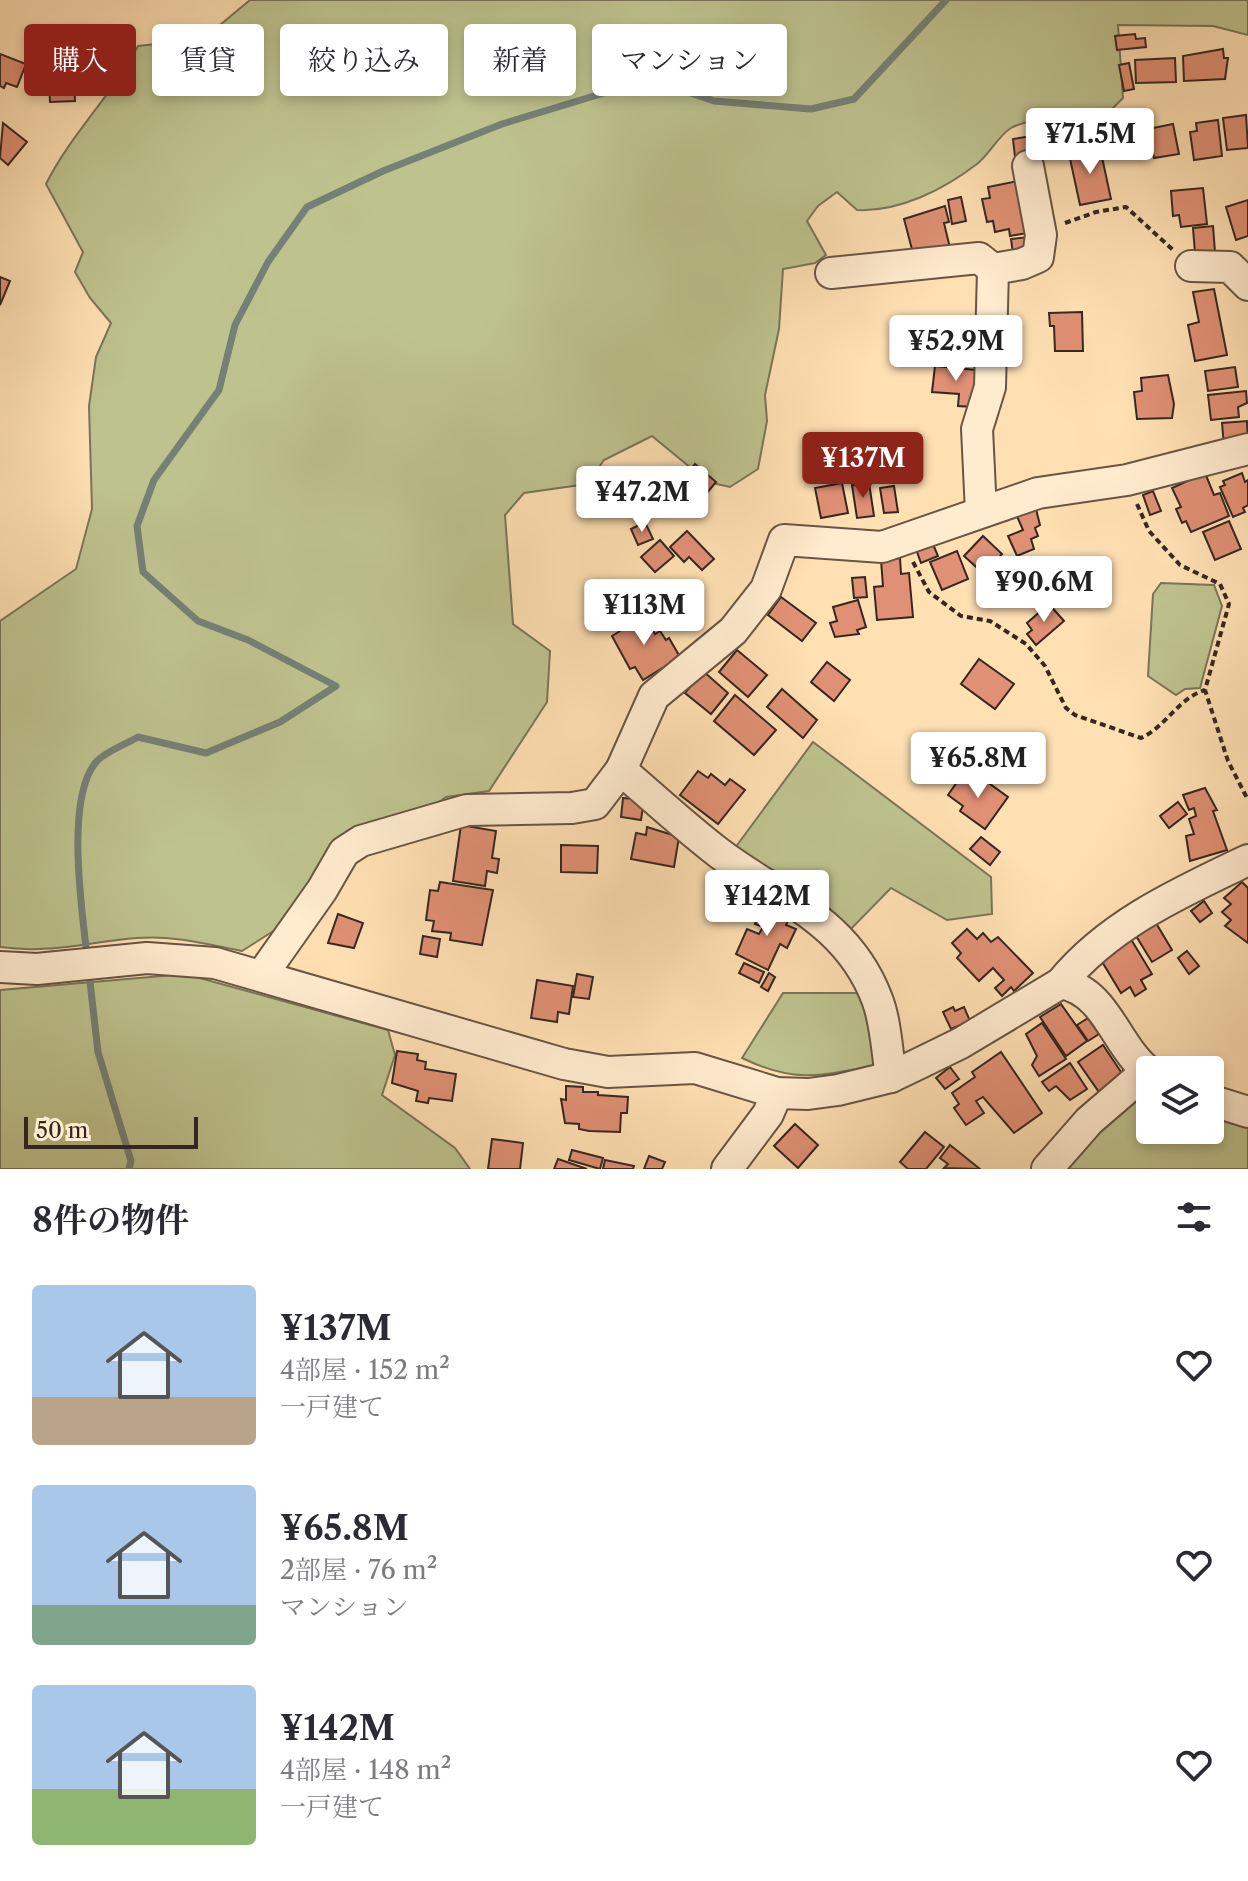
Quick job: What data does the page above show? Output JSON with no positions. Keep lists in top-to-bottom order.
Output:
{
  "scale_bar": "50 m",
  "page": {
    "chip": [
      "購入",
      "賃貸",
      "絞り込み",
      "新着",
      "マンション"
    ],
    "price": [
      "¥71.5M",
      "¥52.9M",
      "¥137M",
      "¥47.2M",
      "¥90.6M",
      "¥113M",
      "¥65.8M",
      "¥142M"
    ],
    "scale": "50 m",
    "heading": "8件の物件",
    "list": [
      {
        "name": "¥137M",
        "note": "4部屋 · 152 m² · 一戸建て"
      },
      {
        "name": "¥65.8M",
        "note": "2部屋 · 76 m² · マンション"
      },
      {
        "name": "¥142M",
        "note": "4部屋 · 148 m² · 一戸建て"
      }
    ]
  }
}
